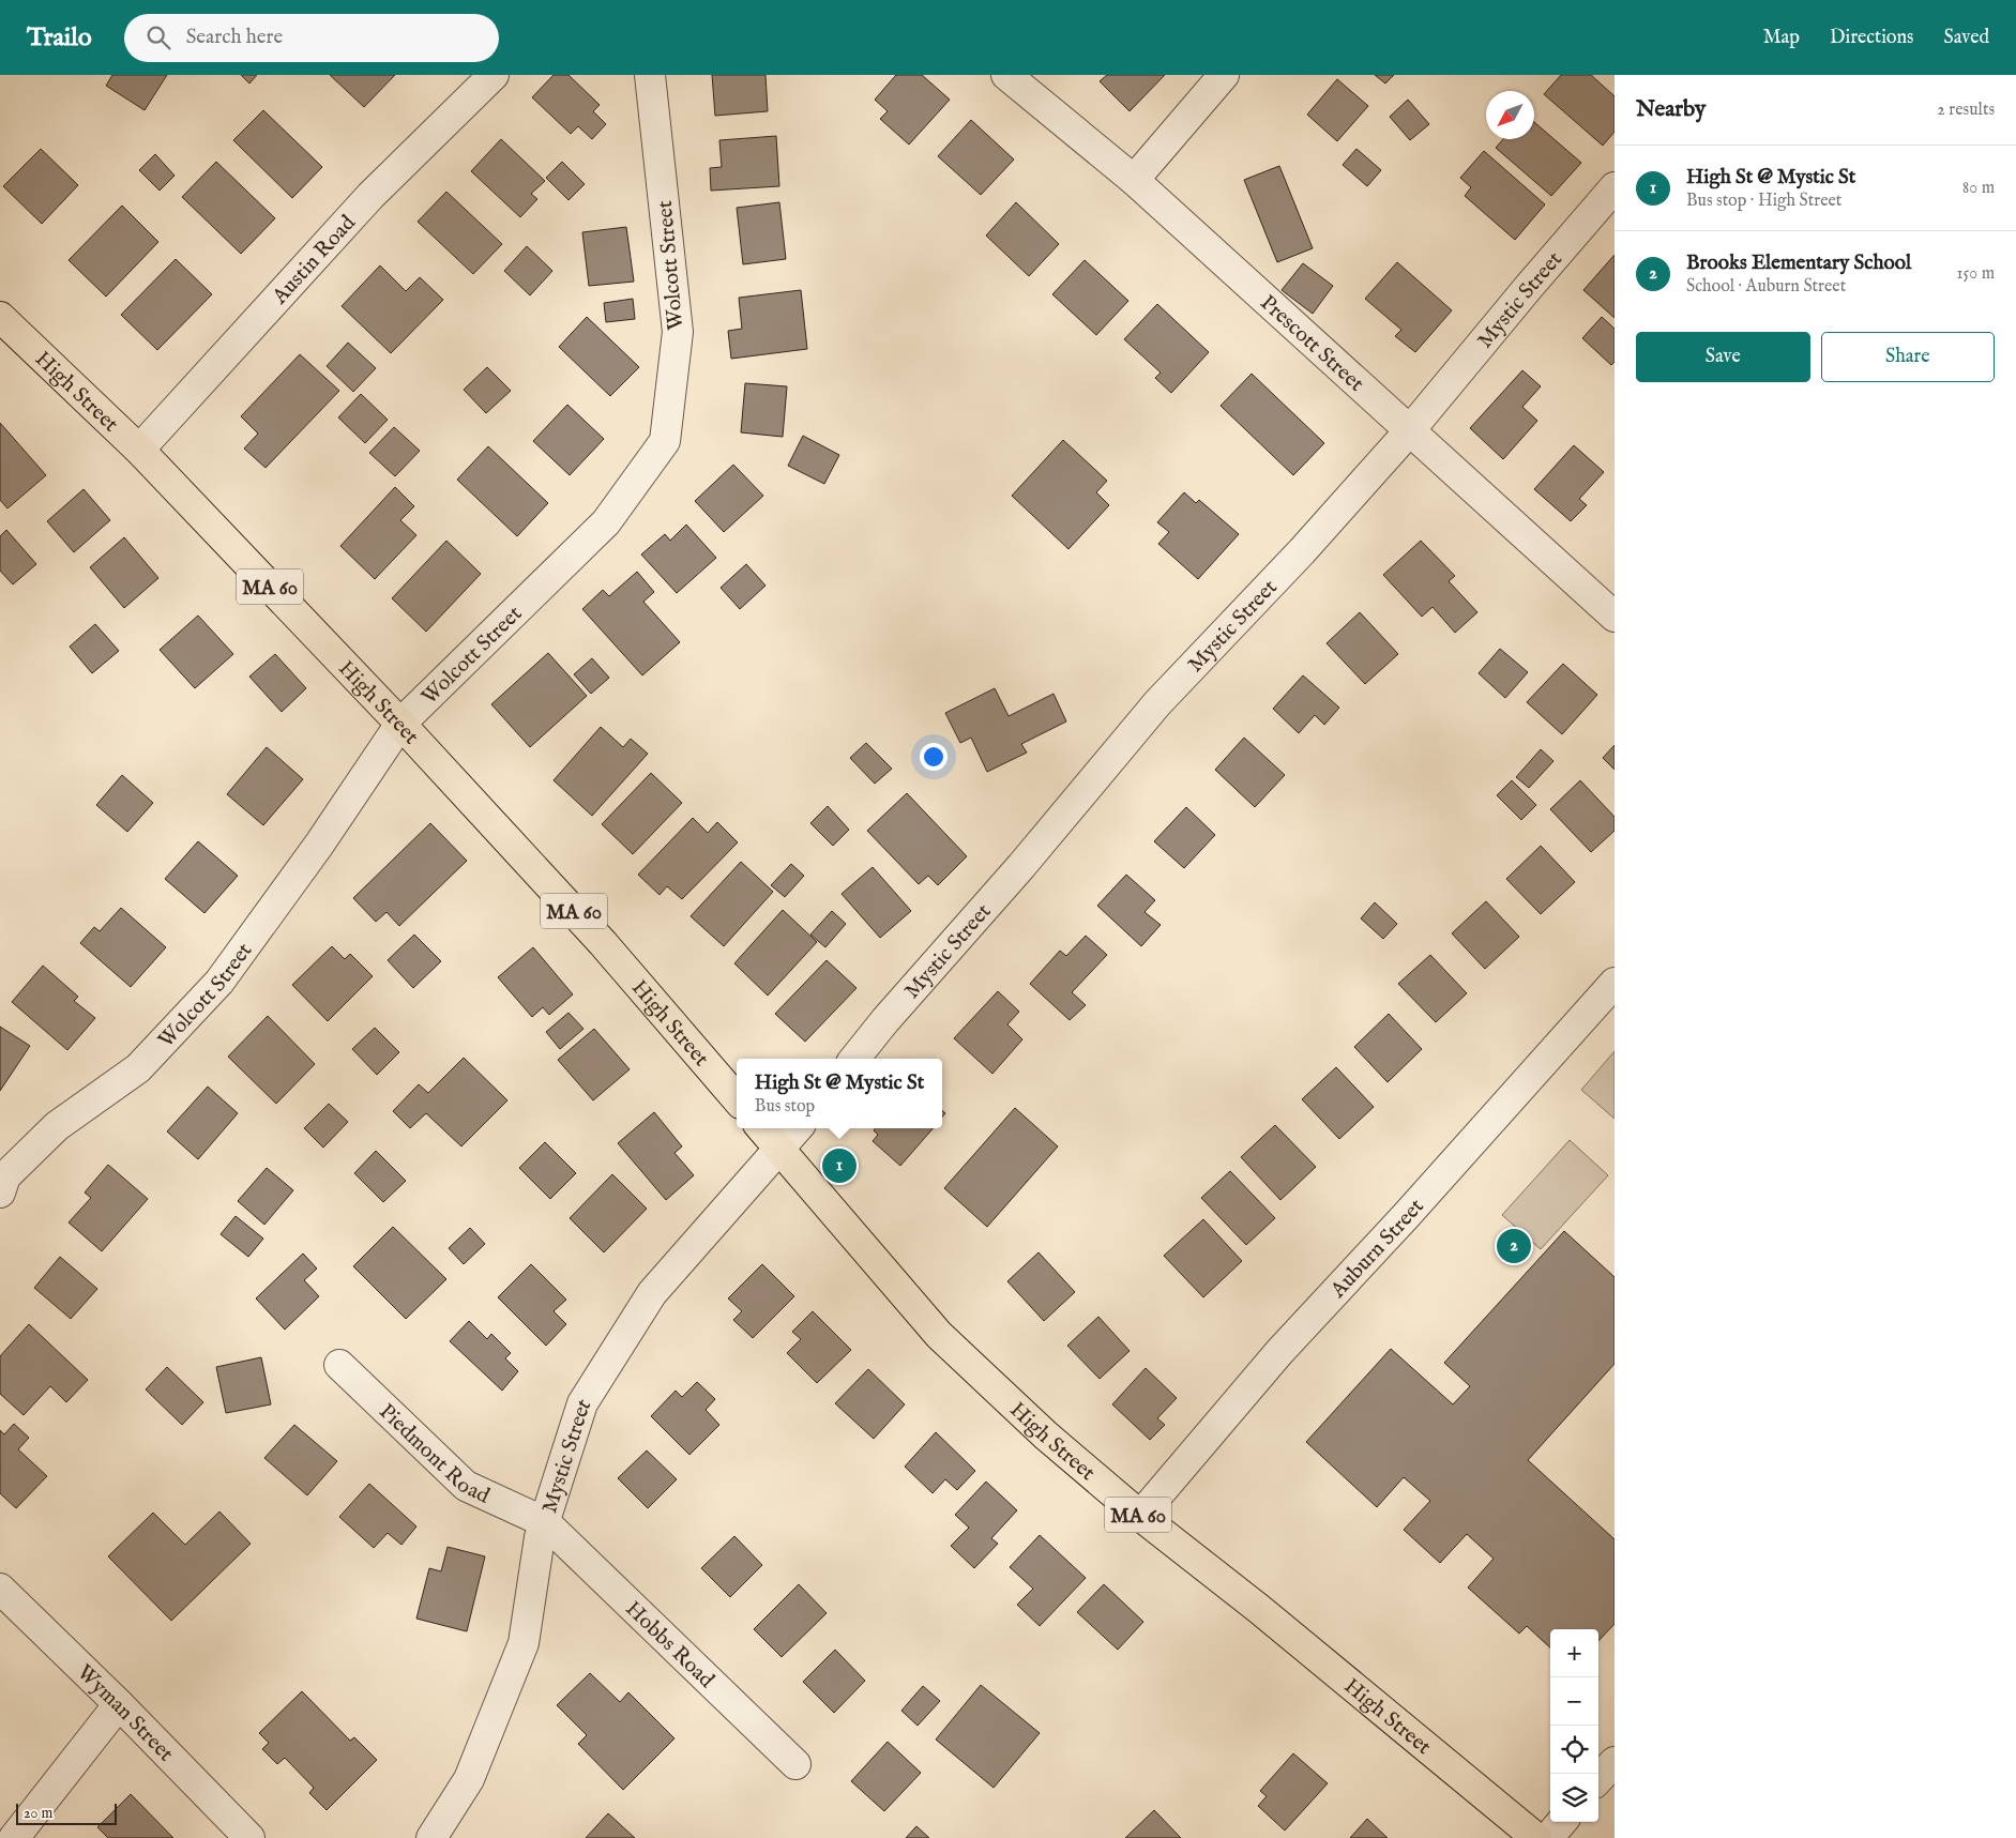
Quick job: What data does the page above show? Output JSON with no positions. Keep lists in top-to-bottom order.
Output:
{
  "streets": {
    "main road": ["High Street", "MA 60"],
    "street": [
      "Austin Road",
      "Wolcott Street",
      "Mystic Street",
      "Prescott Street",
      "Auburn Street",
      "Piedmont Road",
      "Hobbs Road",
      "Wyman Street"
    ]
  },
  "crossings": [
    ["Austin Road", "High Street"],
    ["Wolcott Street", "High Street"],
    ["Mystic Street", "Prescott Street"],
    ["Mystic Street", "High Street"],
    ["Mystic Street", "Piedmont Road"],
    ["Mystic Street", "Hobbs Road"],
    ["High Street", "Auburn Street"],
    ["Piedmont Road", "Hobbs Road"]
  ],
  "scale_bar": "20 m",
  "north": "bottom left",
  "page": {
    "header": "Trailo",
    "search": "Search here",
    "nav": ["Map", "Directions", "Saved"],
    "heading": ["Nearby", "2 results"],
    "list": [
      {
        "mark": "1",
        "name": "High St @ Mystic St",
        "note": "Bus stop · High Street",
        "value": "80 m"
      },
      {
        "mark": "2",
        "name": "Brooks Elementary School",
        "note": "School · Auburn Street",
        "value": "150 m"
      }
    ],
    "buttons": ["Save", "Share"],
    "popup": ["High St @ Mystic St", "Bus stop"],
    "pins": ["1", "2"],
    "map_buttons": ["+", "−"],
    "scale": "20 m"
  }
}
